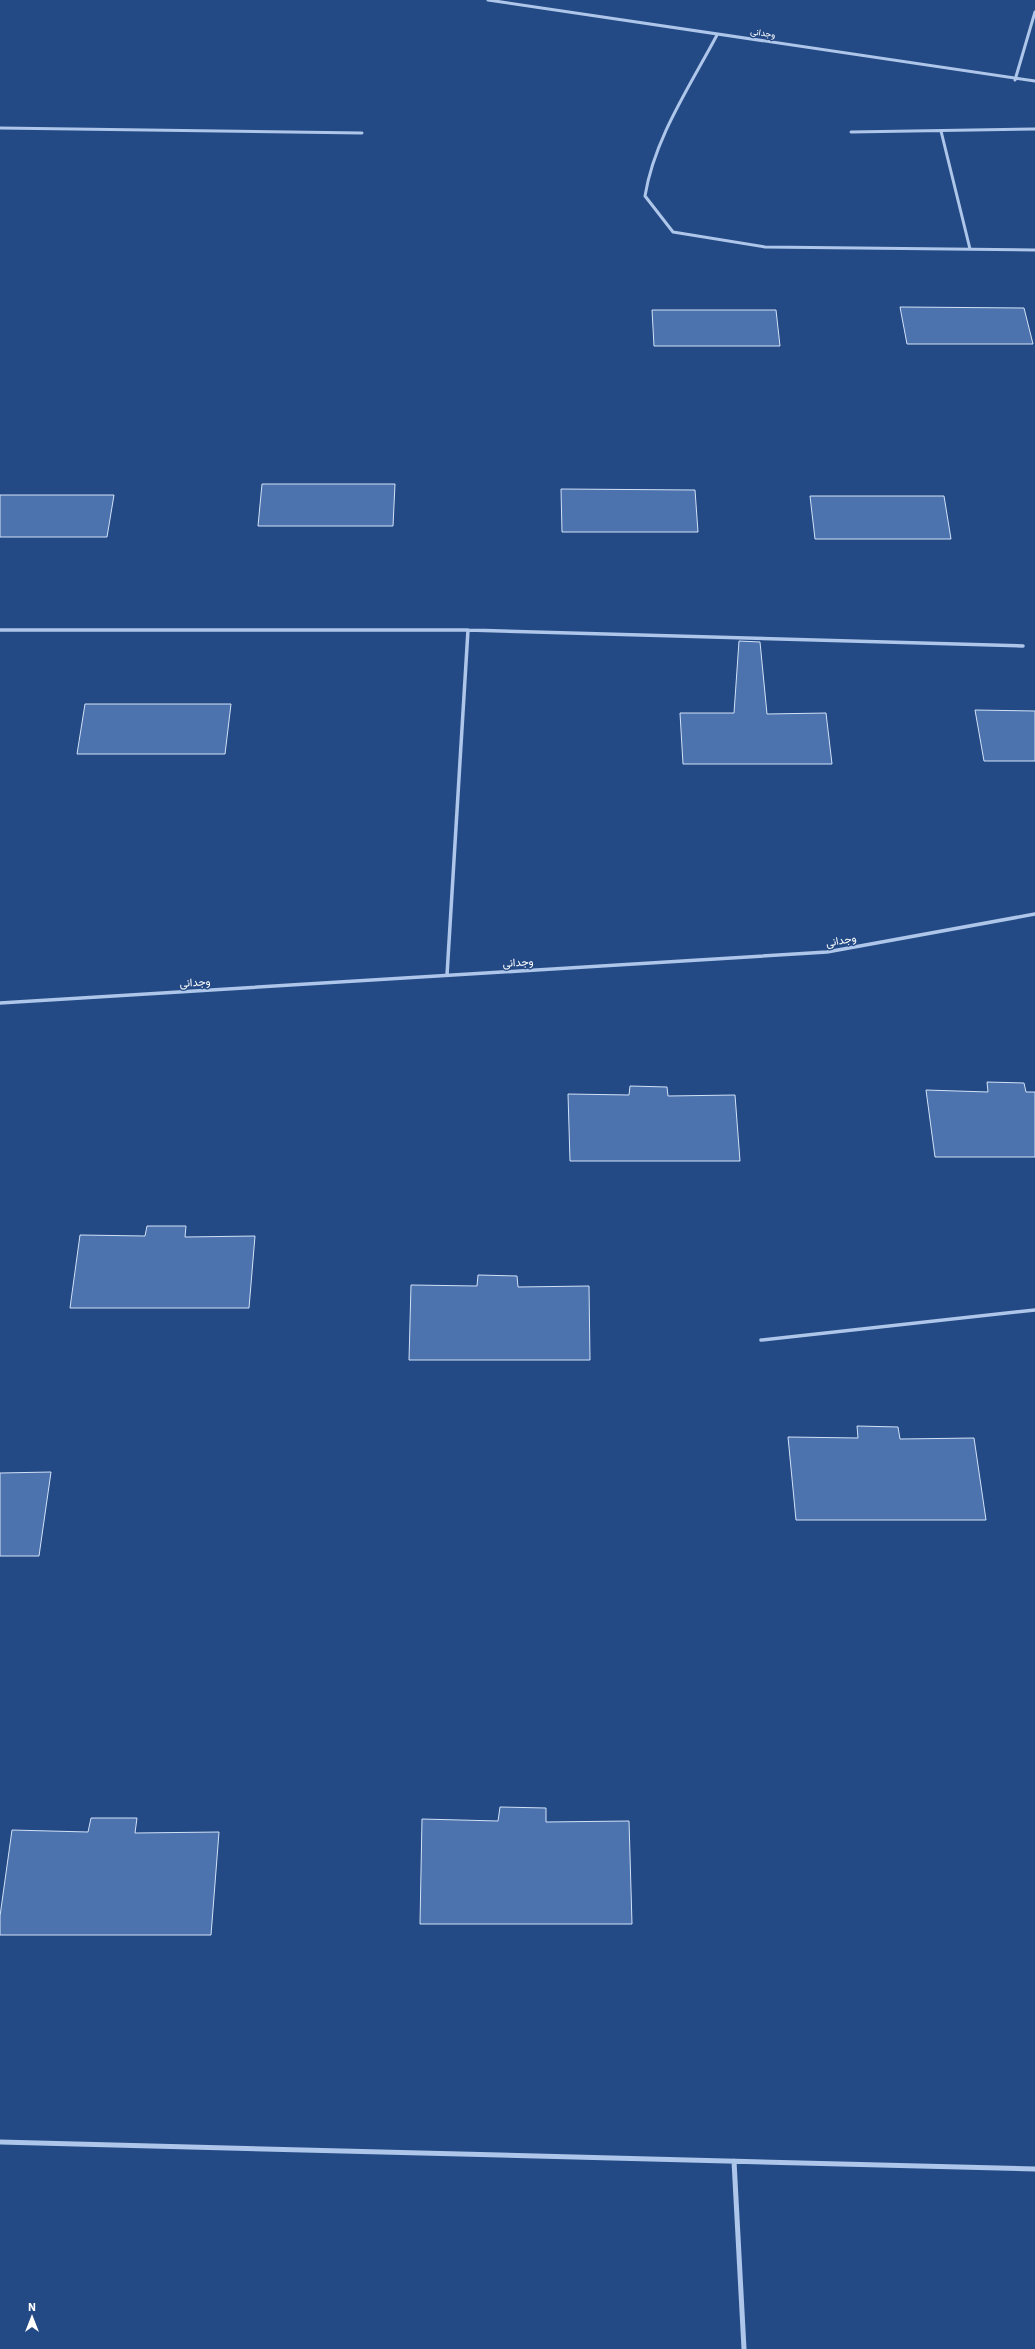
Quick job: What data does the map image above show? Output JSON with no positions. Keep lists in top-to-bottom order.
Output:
{
  "streets": {
    "street": ["وجدانی"]
  },
  "north": "top"
}
